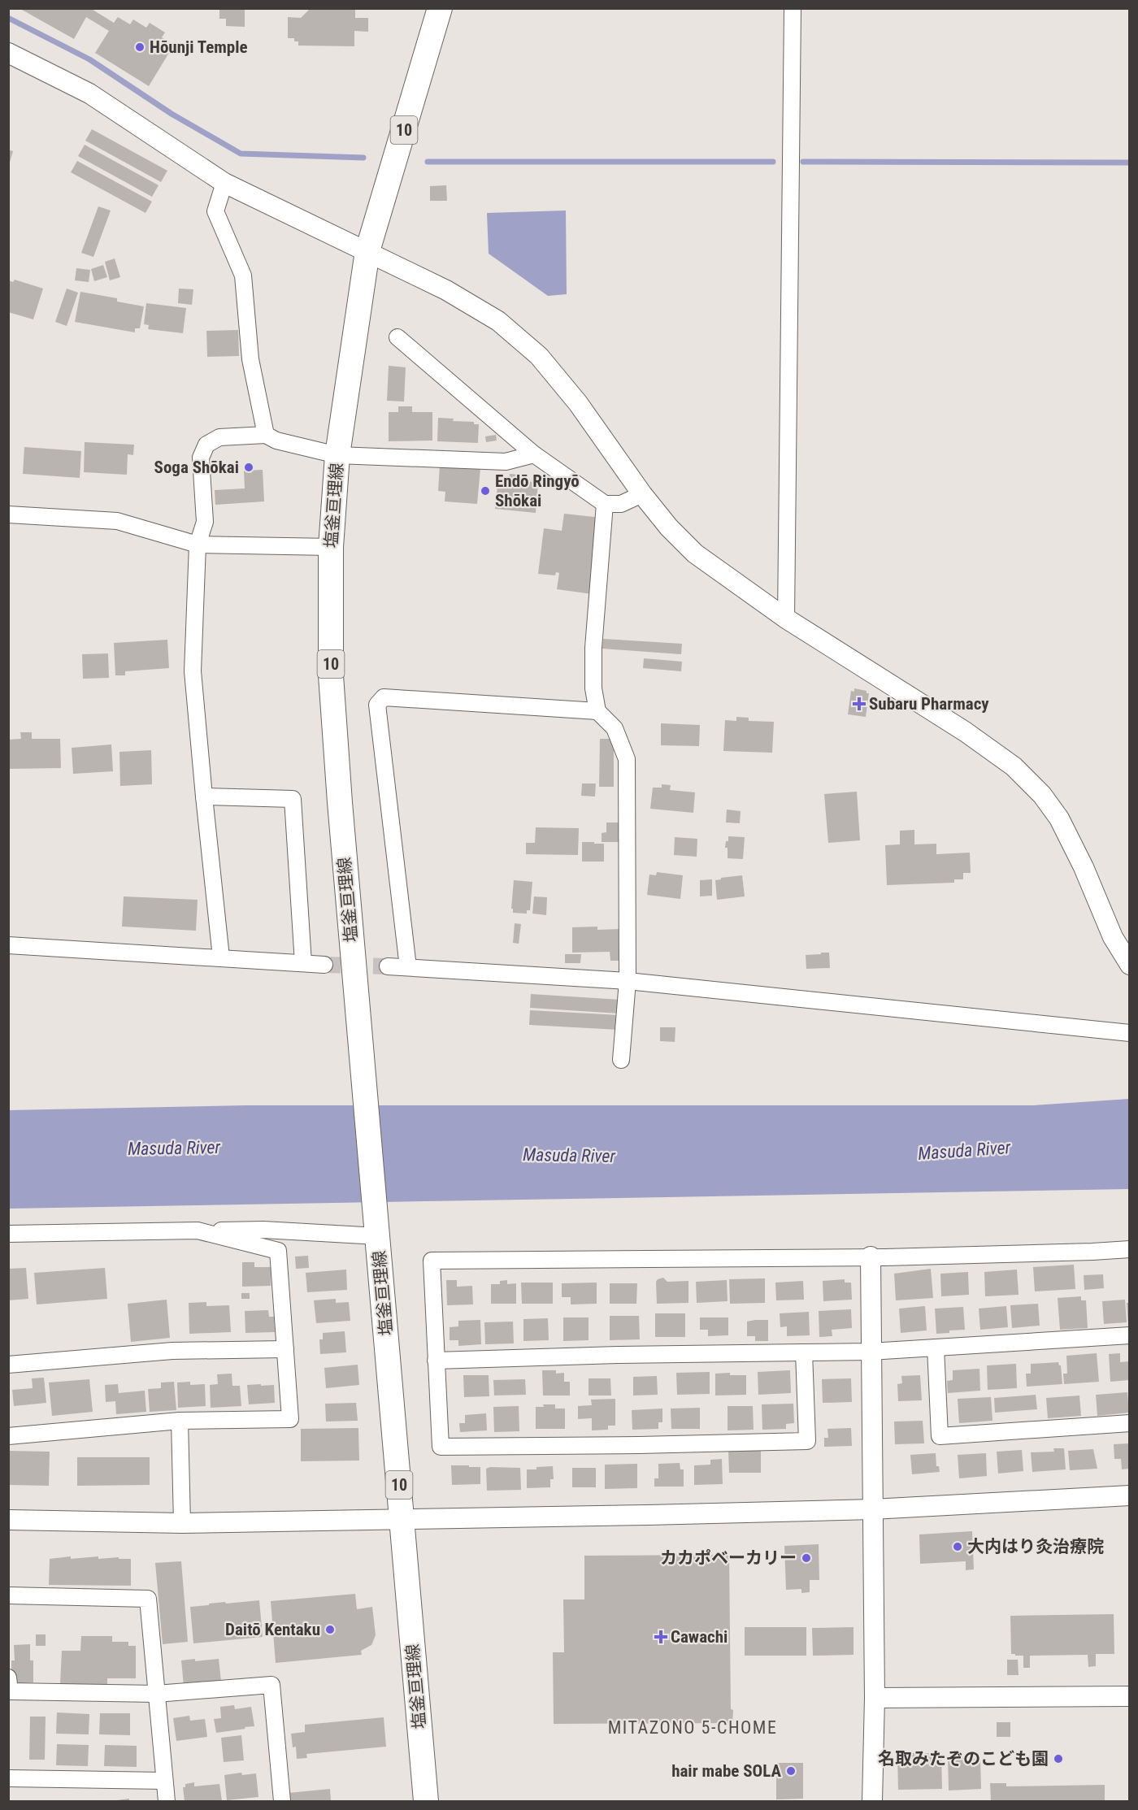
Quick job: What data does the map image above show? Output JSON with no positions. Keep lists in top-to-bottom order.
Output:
{
  "streets": {
    "main road": ["10", "塩釜亘理線"]
  },
  "districts": ["MITAZONO 5-CHOME"],
  "water": ["Masuda River"],
  "places": {
    "other": [
      "Hōunji Temple",
      "Soga Shōkai",
      "Endō Ringyō Shōkai",
      "大内はり灸治療院",
      "カカポベーカリー",
      "Daitō Kentaku",
      "名取みたぞのこども園",
      "hair mabe SOLA"
    ],
    "health": ["Subaru Pharmacy", "Cawachi"]
  }
}
